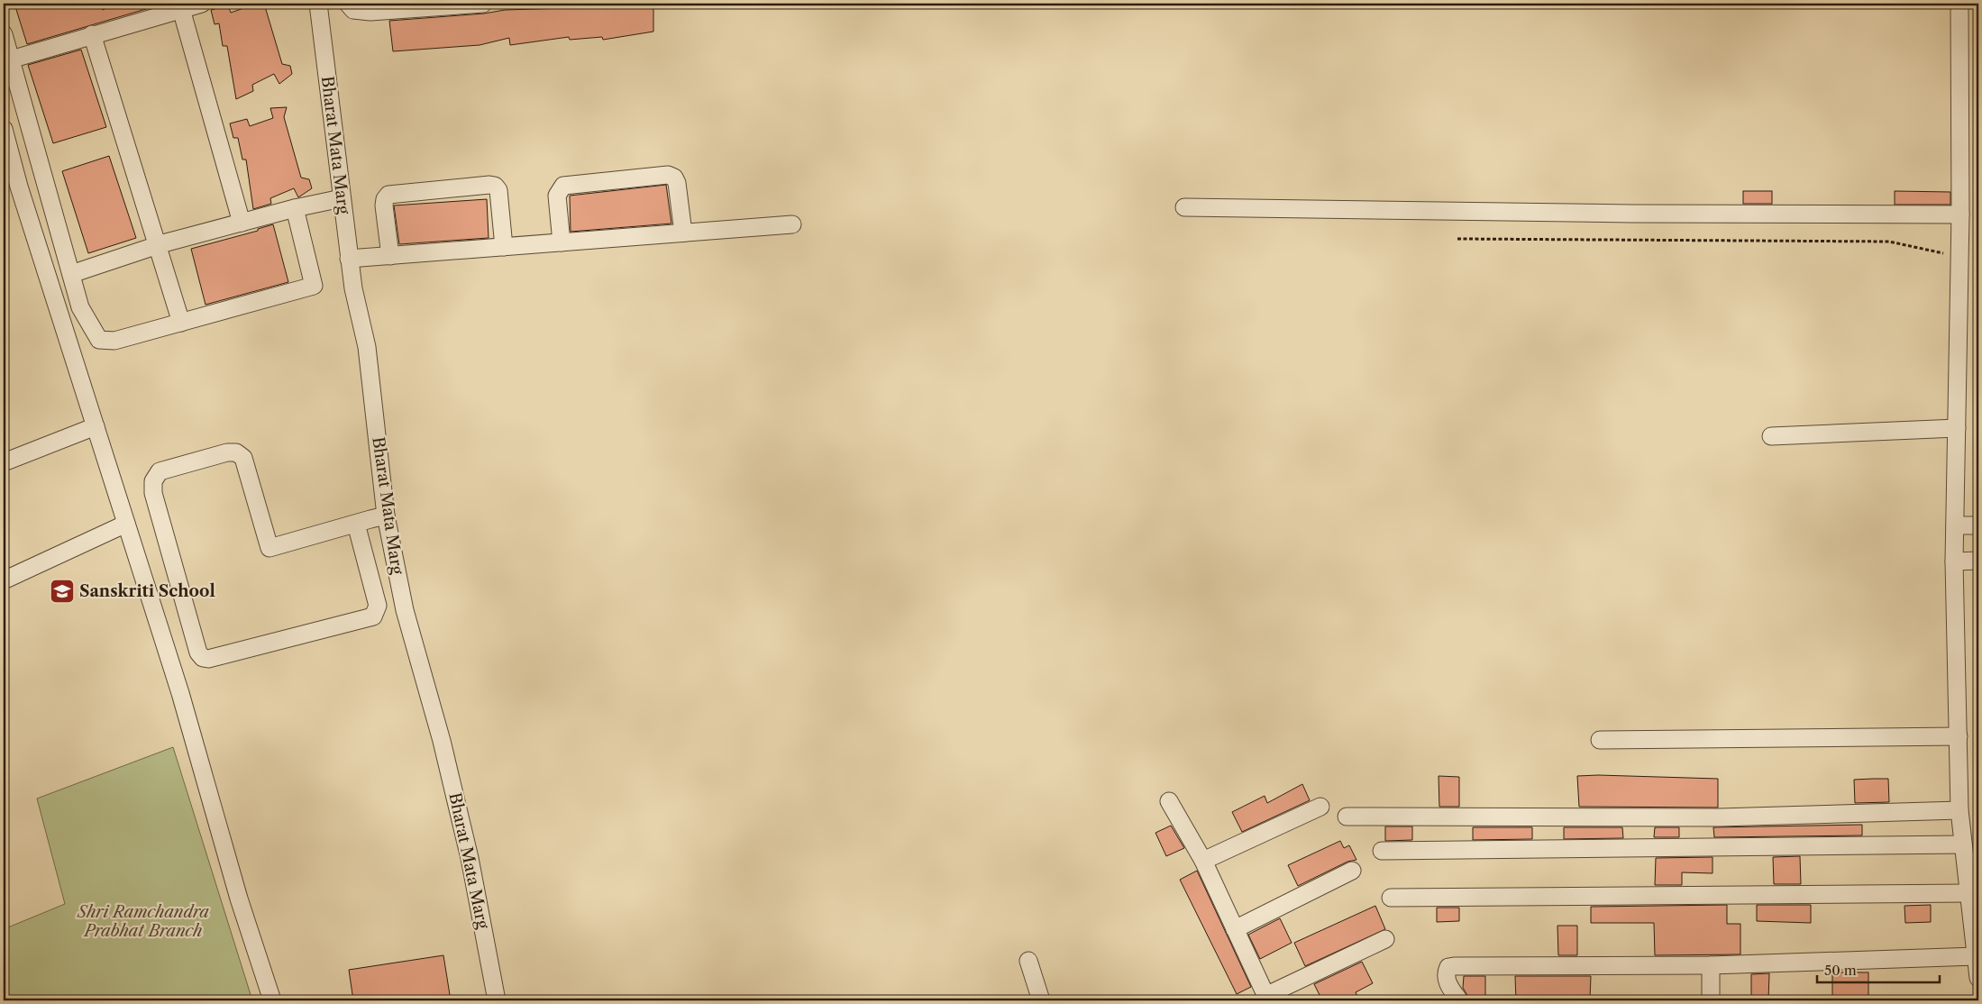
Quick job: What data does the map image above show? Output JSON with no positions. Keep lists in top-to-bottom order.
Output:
{
  "streets": {
    "street": ["Bharat Mata Marg"]
  },
  "parks": ["Shri Ramchandra Prabhat Branch"],
  "places": {
    "school or university": ["Sanskriti School"]
  },
  "scale_bar": "50 m"
}
